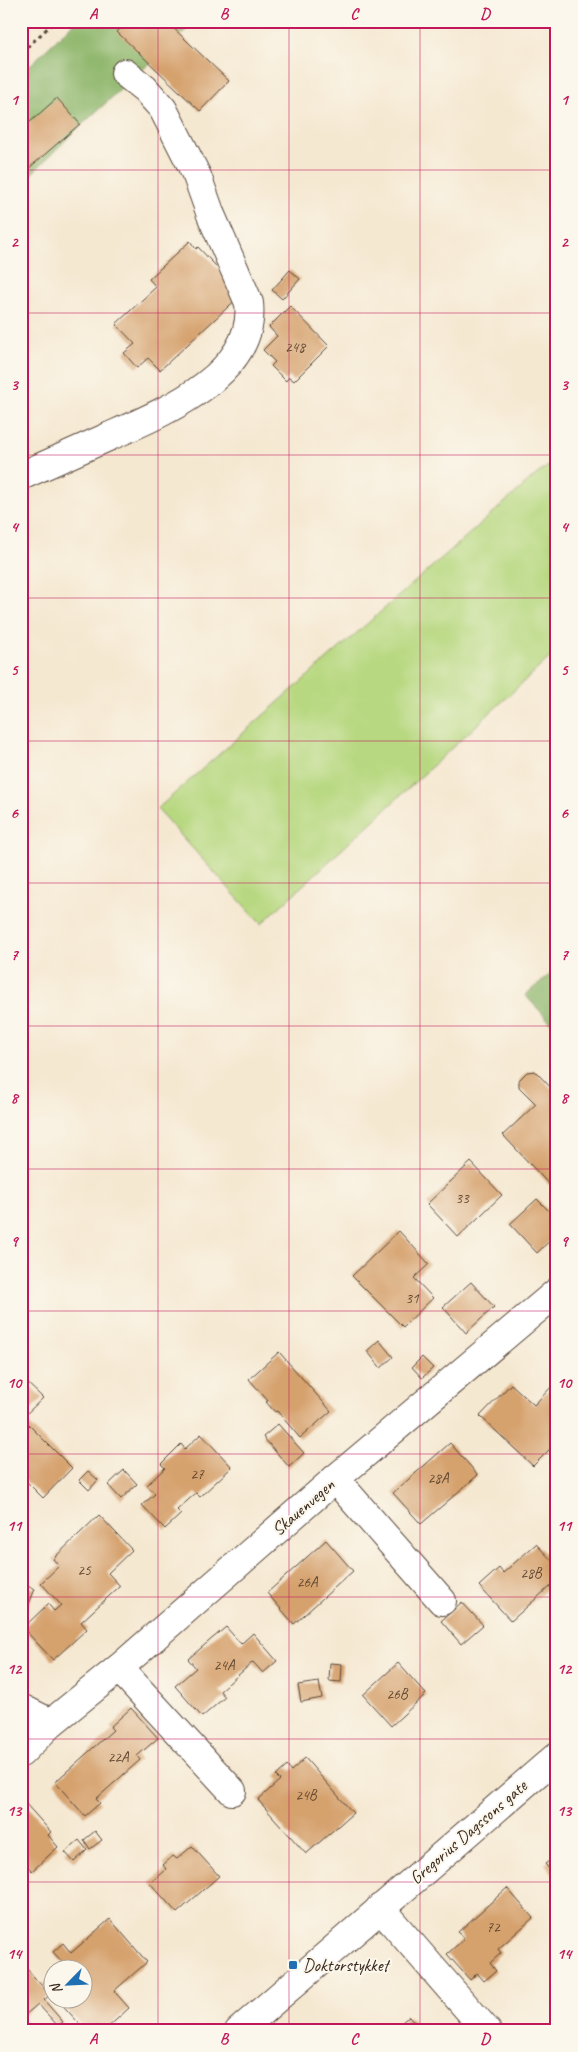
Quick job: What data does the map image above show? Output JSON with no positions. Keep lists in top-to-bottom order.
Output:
{
  "streets": {
    "street": ["Skauenvegen", "Gregorius Dagssons gate"]
  },
  "places": {
    "transit": ["Doktorstykket"]
  },
  "house_numbers": [
    "248",
    "33",
    "31",
    "27",
    "28A",
    "25",
    "28B",
    "26A",
    "24A",
    "26B",
    "22A",
    "24B",
    "72"
  ],
  "north": "bottom left",
  "grid": {
    "columns": [
      "A",
      "B",
      "C",
      "D"
    ],
    "rows": [
      "1",
      "2",
      "3",
      "4",
      "5",
      "6",
      "7",
      "8",
      "9",
      "10",
      "11",
      "12",
      "13",
      "14"
    ]
  }
}
